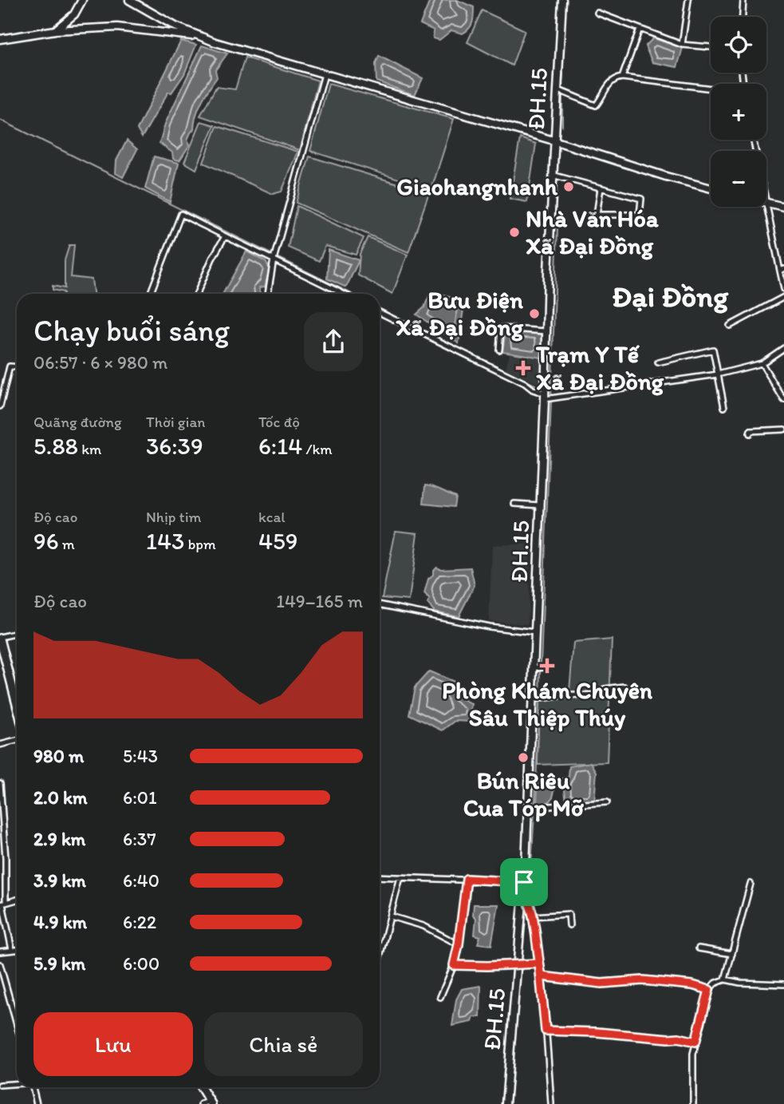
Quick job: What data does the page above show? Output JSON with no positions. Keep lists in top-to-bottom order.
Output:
{
  "streets": {
    "main road": ["ĐH.15"]
  },
  "districts": ["Đại Đồng"],
  "places": {
    "other": [
      "Giaohangnhanh",
      "Nhà Văn Hóa Xã Đại Đồng",
      "Bưu Điện Xã Đại Đồng",
      "Bún Riêu Cua Tóp Mỡ"
    ],
    "health": ["Trạm Y Tế Xã Đại Đồng", "Phòng Khám Chuyên Sâu Thiệp Thúy"]
  },
  "page": {
    "map_buttons": ["+", "−"],
    "heading": ["Chạy buổi sáng", "06:57 · 6 × 980 m"],
    "stats": [
      ["Quãng đường", "5.88 km"],
      ["Thời gian", "36:39"],
      ["Tốc độ", "6:14 /km"],
      ["Độ cao", "96 m"],
      ["Nhịp tim", "143 bpm"],
      ["kcal", "459"]
    ],
    "chart": ["Độ cao", "149–165 m"],
    "list": [
      {
        "name": "980 m",
        "note": "5:43"
      },
      {
        "name": "2.0 km",
        "note": "6:01"
      },
      {
        "name": "2.9 km",
        "note": "6:37"
      },
      {
        "name": "3.9 km",
        "note": "6:40"
      },
      {
        "name": "4.9 km",
        "note": "6:22"
      },
      {
        "name": "5.9 km",
        "note": "6:00"
      }
    ],
    "buttons": ["Lưu", "Chia sẻ"]
  }
}
